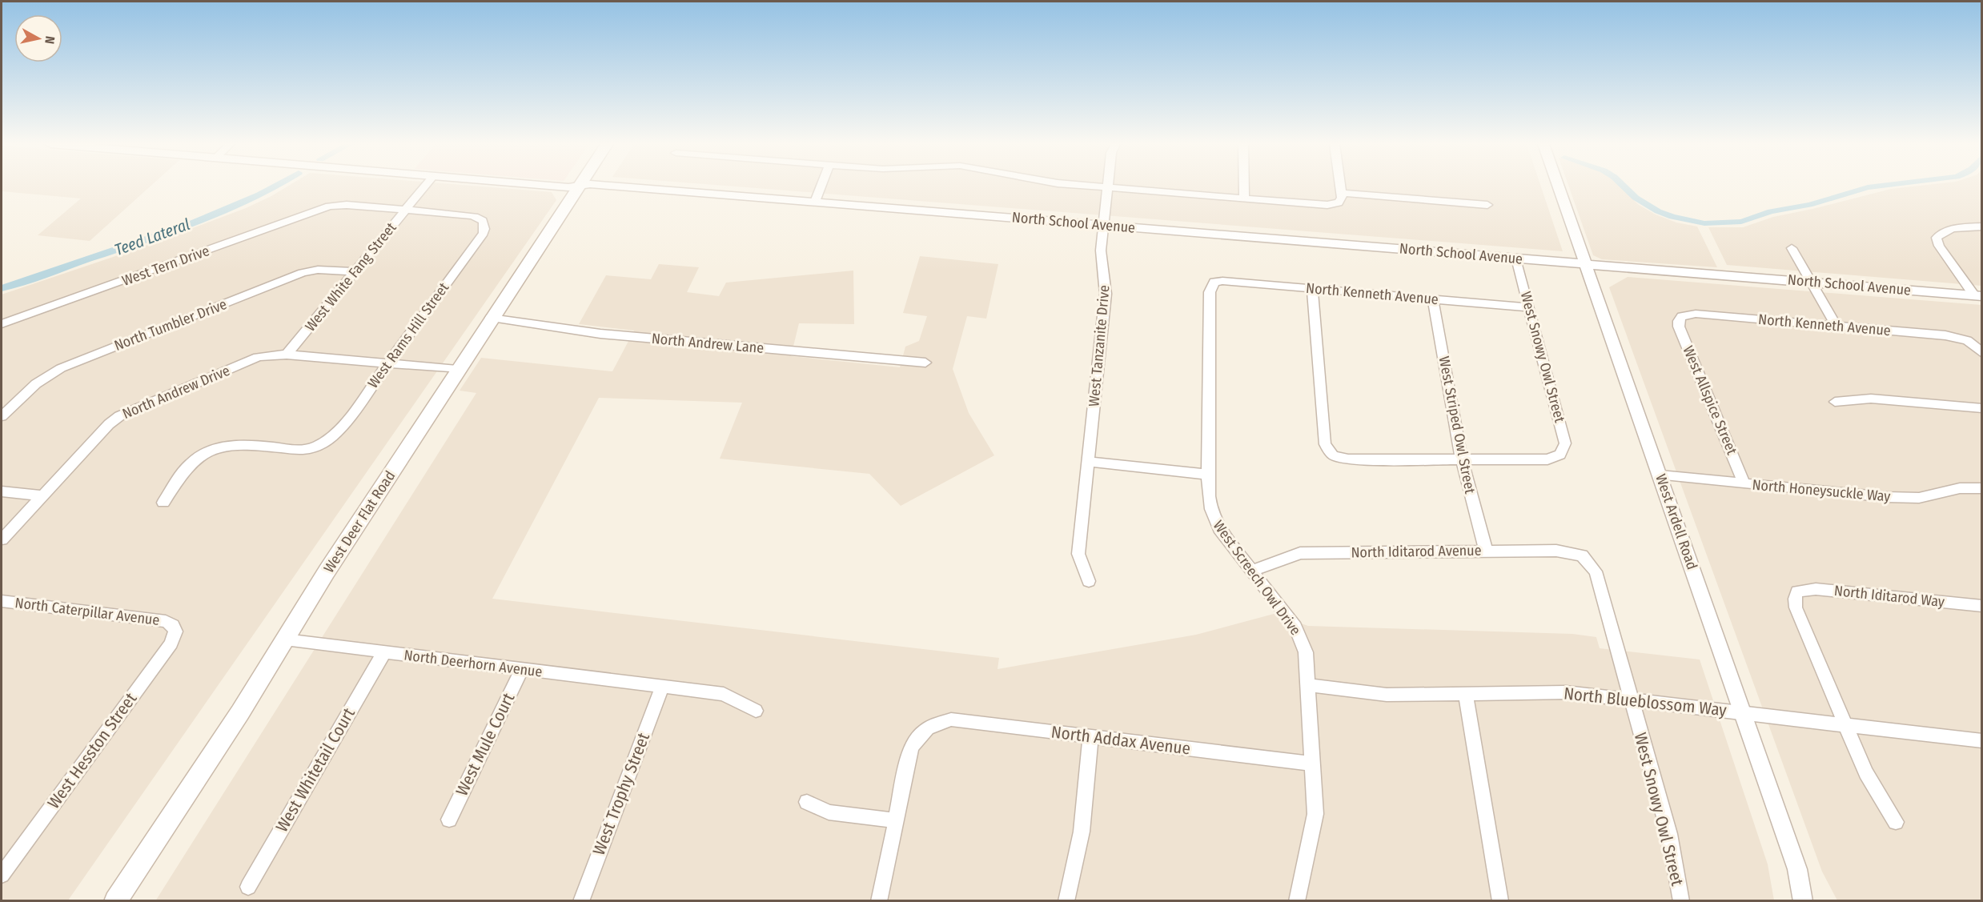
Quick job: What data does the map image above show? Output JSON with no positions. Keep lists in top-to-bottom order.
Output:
{
  "streets": {
    "main road": ["West Deer Flat Road"],
    "street": [
      "North School Avenue",
      "West Tern Drive",
      "West White Fang Street",
      "North Kenneth Avenue",
      "North Tumbler Drive",
      "West Rams Hill Street",
      "North Andrew Lane",
      "West Tanzanite Drive",
      "West Snowy Owl Street",
      "North Andrew Drive",
      "West Allspice Street",
      "West Striped Owl Street",
      "North Honeysuckle Way",
      "West Ardell Road",
      "North Iditarod Avenue",
      "West Screech Owl Drive",
      "North Iditarod Way",
      "North Caterpillar Avenue",
      "North Deerhorn Avenue",
      "North Blueblossom Way",
      "North Addax Avenue",
      "West Mule Court",
      "West Hesston Street",
      "West Whitetail Court",
      "West Trophy Street"
    ]
  },
  "crossings": [
    ["North School Avenue", "West Tanzanite Drive"],
    ["North School Avenue", "West Snowy Owl Street"],
    ["North School Avenue", "West Ardell Road"],
    ["West Tern Drive", "West White Fang Street"],
    ["West Tern Drive", "West Rams Hill Street"],
    ["West White Fang Street", "North Tumbler Drive"],
    ["West White Fang Street", "West Rams Hill Street"],
    ["West White Fang Street", "North Andrew Drive"],
    ["North Kenneth Avenue", "West Snowy Owl Street"],
    ["North Kenneth Avenue", "West Allspice Street"],
    ["North Kenneth Avenue", "West Striped Owl Street"],
    ["North Kenneth Avenue", "West Screech Owl Drive"],
    ["West Rams Hill Street", "North Andrew Drive"],
    ["North Andrew Lane", "West Deer Flat Road"],
    ["West Snowy Owl Street", "West Striped Owl Street"],
    ["West Snowy Owl Street", "North Iditarod Avenue"],
    ["West Snowy Owl Street", "North Blueblossom Way"],
    ["North Andrew Drive", "West Deer Flat Road"],
    ["West Allspice Street", "North Honeysuckle Way"],
    ["West Striped Owl Street", "North Iditarod Avenue"],
    ["North Honeysuckle Way", "West Ardell Road"],
    ["West Deer Flat Road", "North Deerhorn Avenue"],
    ["West Ardell Road", "North Blueblossom Way"],
    ["North Iditarod Avenue", "West Screech Owl Drive"],
    ["West Screech Owl Drive", "North Blueblossom Way"],
    ["West Screech Owl Drive", "North Addax Avenue"],
    ["North Iditarod Way", "North Blueblossom Way"],
    ["North Caterpillar Avenue", "West Hesston Street"],
    ["North Deerhorn Avenue", "West Mule Court"],
    ["North Deerhorn Avenue", "West Whitetail Court"],
    ["North Deerhorn Avenue", "West Trophy Street"]
  ],
  "water": ["Teed Lateral"],
  "north": "right"
}
